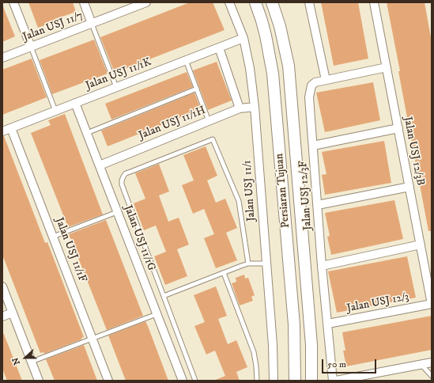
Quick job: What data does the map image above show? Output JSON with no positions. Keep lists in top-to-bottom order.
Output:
{
  "streets": {
    "main road": ["Persiaran Tujuan"],
    "street": [
      "Jalan USJ 11/7",
      "Jalan USJ 11/1K",
      "Jalan USJ 11/1H",
      "Jalan USJ 12/3B",
      "Jalan USJ 11/1",
      "Jalan USJ 12/3F",
      "Jalan USJ 11/1G",
      "Jalan USJ 11/1F",
      "Jalan USJ 12/3"
    ]
  },
  "crossings": [
    ["Jalan USJ 11/1K", "Jalan USJ 11/1"],
    ["Jalan USJ 11/1K", "Jalan USJ 11/1G"],
    ["Jalan USJ 11/1K", "Jalan USJ 11/1F"],
    ["Jalan USJ 11/1H", "Jalan USJ 11/1"],
    ["Jalan USJ 11/1H", "Jalan USJ 11/1G"],
    ["Jalan USJ 12/3B", "Jalan USJ 12/3F"],
    ["Jalan USJ 12/3B", "Jalan USJ 12/3"],
    ["Jalan USJ 12/3F", "Jalan USJ 12/3"]
  ],
  "scale_bar": "50 m",
  "north": "left"
}
